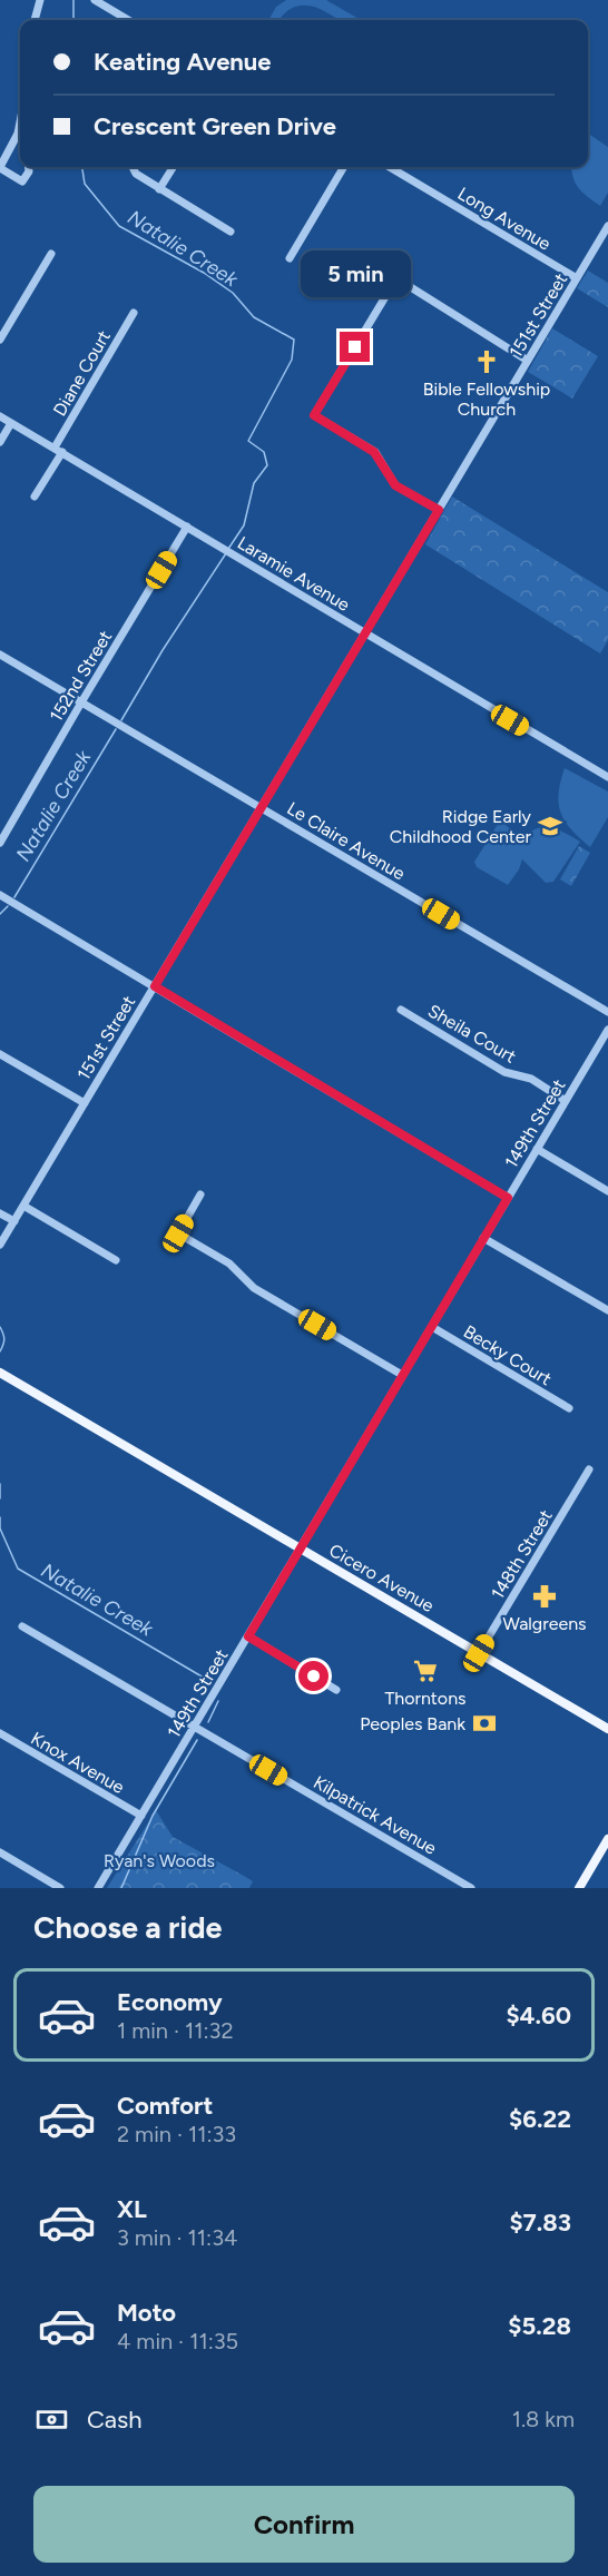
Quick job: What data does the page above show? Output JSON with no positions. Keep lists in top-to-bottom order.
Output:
{
  "streets": {
    "main road": ["Cicero Avenue"],
    "street": [
      "Long Avenue",
      "151st Street",
      "Diane Court",
      "Laramie Avenue",
      "152nd Street",
      "Le Claire Avenue",
      "Sheila Court",
      "149th Street",
      "Becky Court",
      "148th Street",
      "Knox Avenue",
      "Kilpatrick Avenue"
    ]
  },
  "crossings": [
    ["Long Avenue", "151st Street"],
    ["151st Street", "Laramie Avenue"],
    ["151st Street", "Le Claire Avenue"],
    ["Diane Court", "Laramie Avenue"],
    ["Laramie Avenue", "152nd Street"],
    ["152nd Street", "Le Claire Avenue"],
    ["Sheila Court", "149th Street"],
    ["149th Street", "Becky Court"],
    ["149th Street", "Cicero Avenue"],
    ["149th Street", "Knox Avenue"],
    ["149th Street", "Kilpatrick Avenue"],
    ["148th Street", "Cicero Avenue"]
  ],
  "water": ["Natalie Creek"],
  "parks": ["Ryan's Woods"],
  "places": {
    "church": ["Bible Fellowship Church"],
    "school or university": ["Ridge Early Childhood Center"],
    "pharmacy": ["Walgreens"],
    "supermarket": ["Thorntons"],
    "bank": ["Peoples Bank"]
  },
  "page": {
    "banner": ["Keating Avenue", "Crescent Green Drive"],
    "bubble": "5 min",
    "heading": "Choose a ride",
    "list": [
      {
        "name": "Economy",
        "note": "1 min · 11:32",
        "value": "$4.60"
      },
      {
        "name": "Comfort",
        "note": "2 min · 11:33",
        "value": "$6.22"
      },
      {
        "name": "XL",
        "note": "3 min · 11:34",
        "value": "$7.83"
      },
      {
        "name": "Moto",
        "note": "4 min · 11:35",
        "value": "$5.28"
      }
    ],
    "pay": ["Cash", "1.8 km"],
    "buttons": "Confirm"
  }
}
